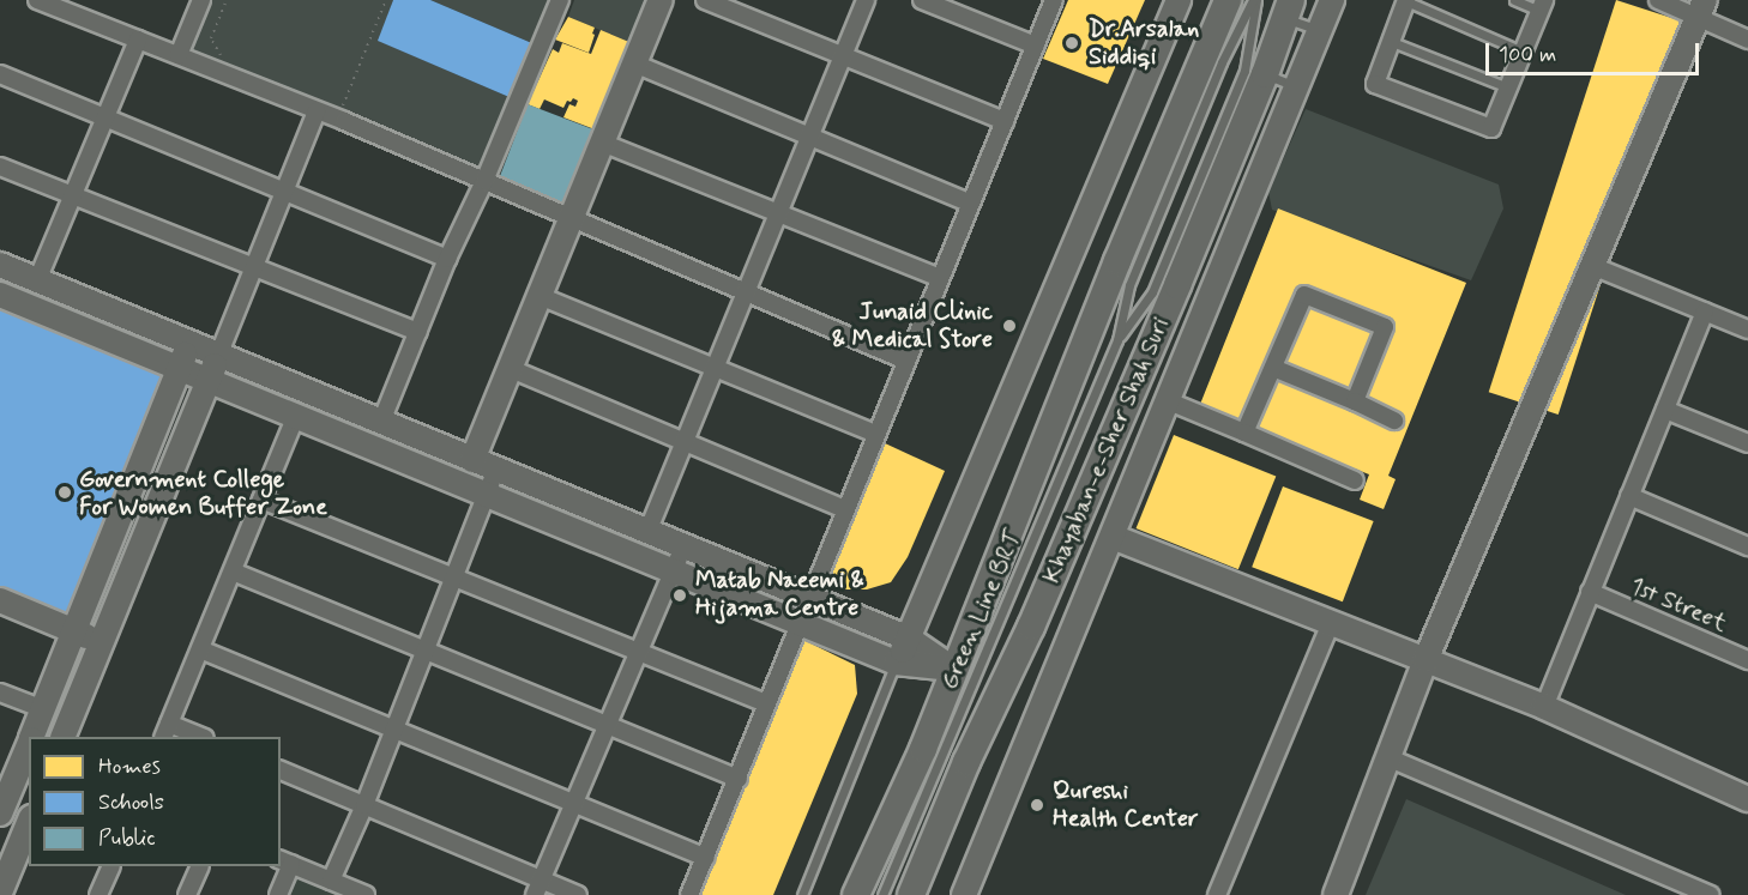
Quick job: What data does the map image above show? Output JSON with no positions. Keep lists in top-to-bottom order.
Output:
{
  "streets": {
    "main road": ["Khayaban-e-Sher Shah Suri"],
    "street": ["1st Street"],
    "lane": ["Green Line BRT"]
  },
  "places": [
    "Dr.Arsalan Siddiqi",
    "Junaid Clinic & Medical Store",
    "Government College For Women Buffer Zone",
    "Matab Naeemi & Hijama Centre",
    "Qureshi Health Center"
  ],
  "legend": ["Homes", "Schools", "Public"],
  "scale_bar": "100 m"
}
